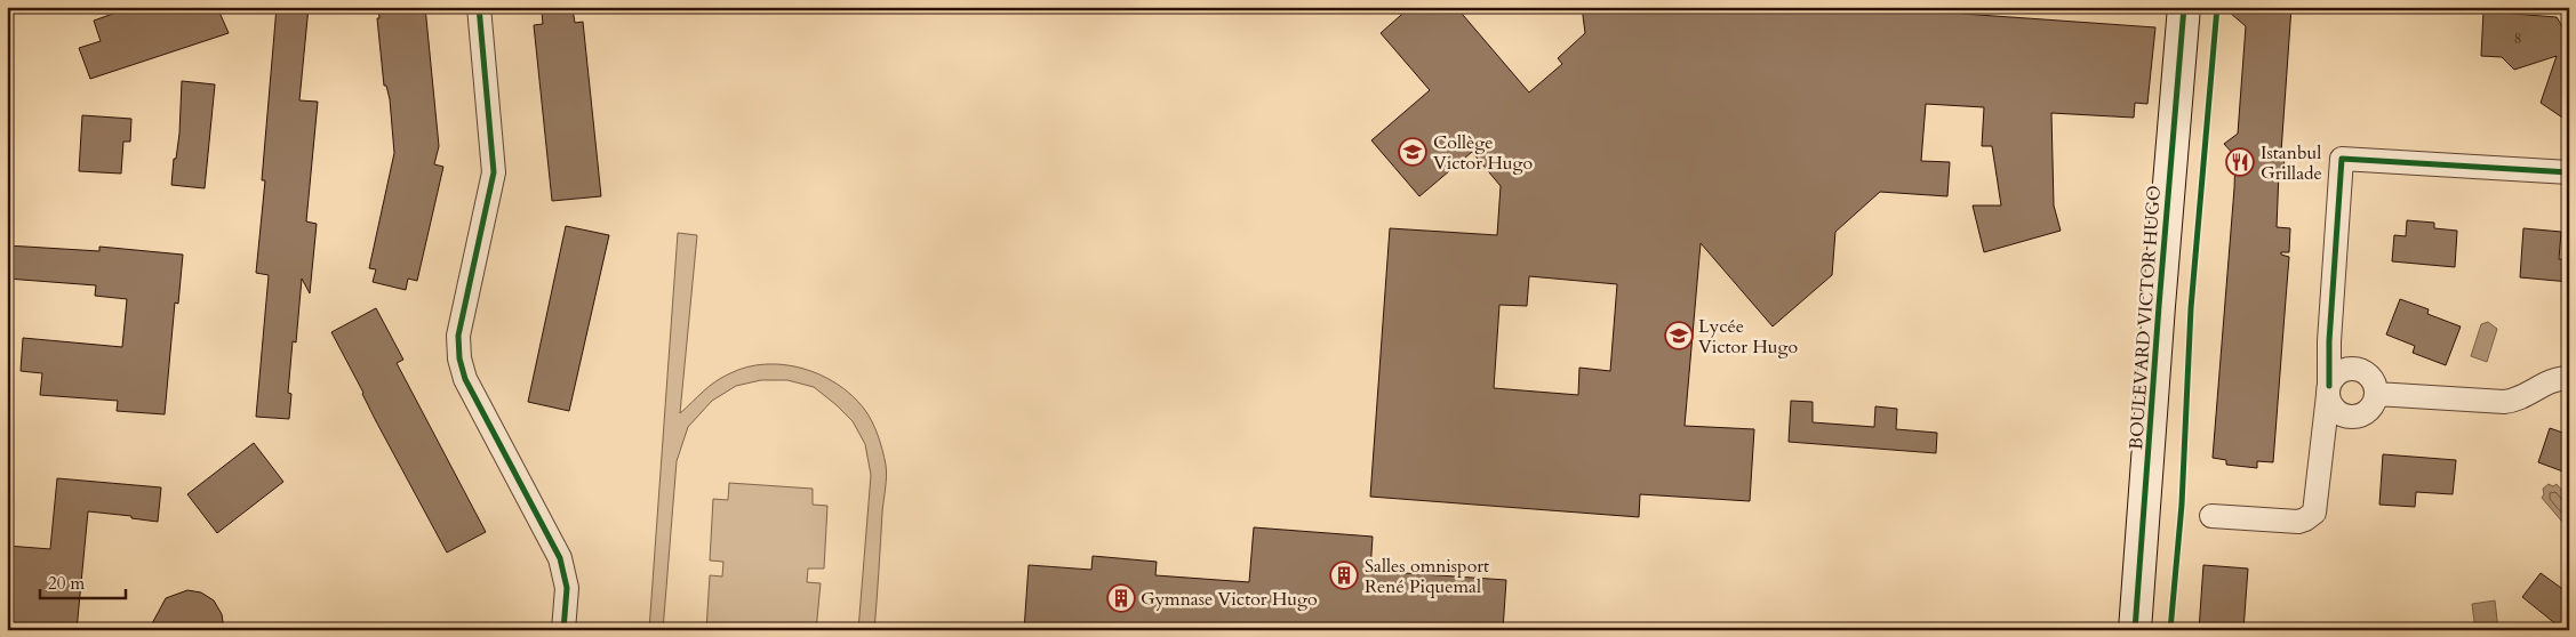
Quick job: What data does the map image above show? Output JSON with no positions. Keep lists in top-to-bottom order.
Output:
{
  "streets": {
    "street": ["BOULEVARD VICTOR HUGO"]
  },
  "places": {
    "school or university": ["Collège Victor Hugo", "Lycée Victor Hugo"],
    "restaurant": ["Istanbul Grillade"],
    "building": ["Salles omnisport René Piquemal", "Gymnase Victor Hugo"]
  },
  "house_numbers": ["8"],
  "scale_bar": "20 m"
}
